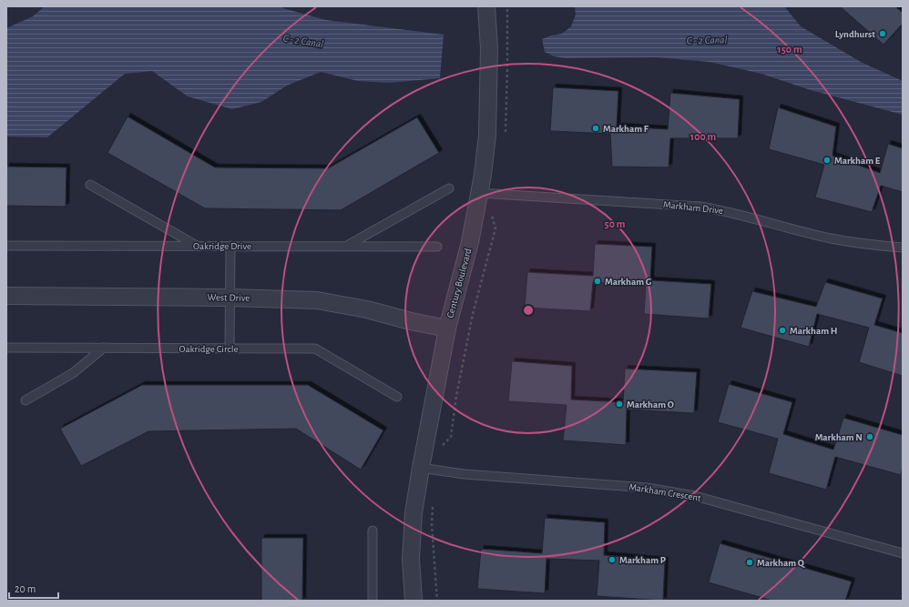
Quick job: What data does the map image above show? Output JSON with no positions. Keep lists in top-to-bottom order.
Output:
{
  "streets": {
    "street": ["Century Boulevard", "West Drive"],
    "lane": [
      "Markham Drive",
      "Oakridge Drive",
      "Oakridge Circle",
      "Markham Crescent"
    ]
  },
  "crossings": [
    ["Markham Drive", "Century Boulevard"],
    ["Century Boulevard", "West Drive"],
    ["Century Boulevard", "Markham Crescent"]
  ],
  "water": ["C - 2 Canal"],
  "places": [
    "Lyndhurst",
    "Markham F",
    "Markham E",
    "Markham G",
    "Markham H",
    "Markham O",
    "Markham N",
    "Markham P",
    "Markham Q"
  ],
  "scale_bar": "20 m",
  "rings": ["150 m", "100 m", "50 m"]
}
